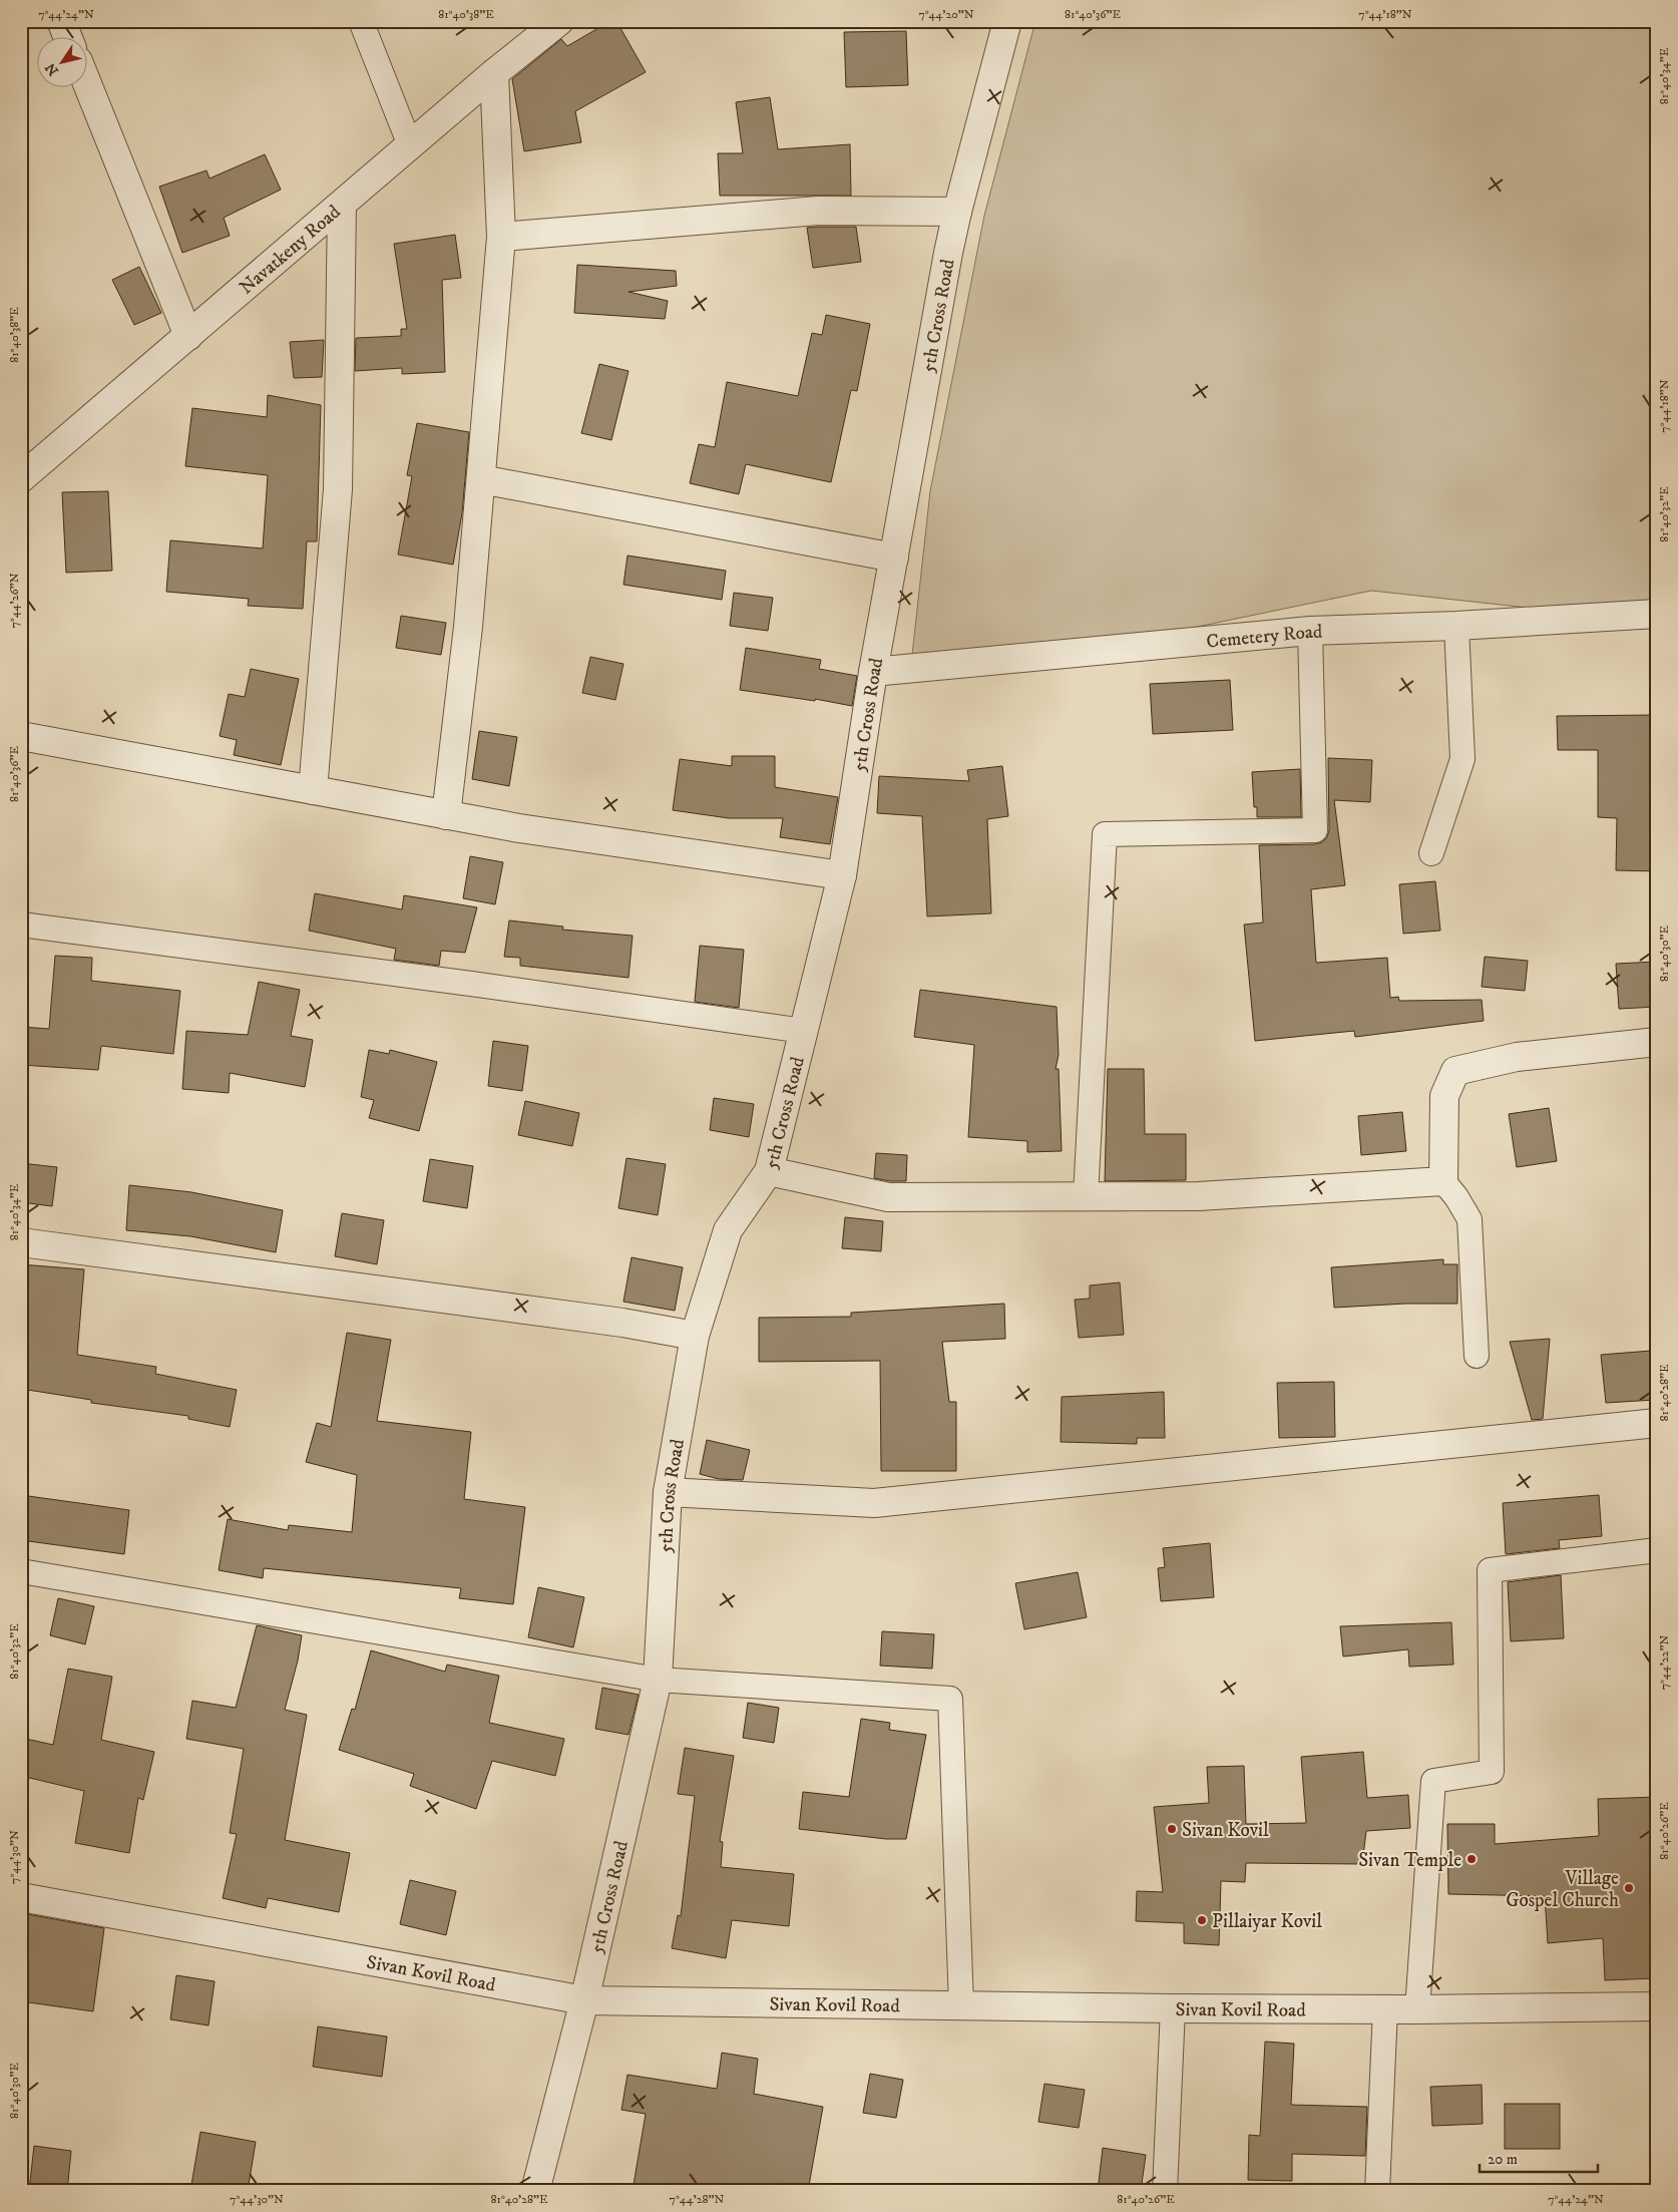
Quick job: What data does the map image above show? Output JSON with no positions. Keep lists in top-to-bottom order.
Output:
{
  "streets": {
    "street": [
      "Navatkeny Road",
      "5th Cross Road",
      "Cemetery Road",
      "Sivan Kovil Road"
    ]
  },
  "crossings": [
    ["5th Cross Road", "Cemetery Road"],
    ["5th Cross Road", "Sivan Kovil Road"]
  ],
  "places": [
    "Sivan Kovil",
    "Sivan Temple",
    "Village Gospel Church",
    "Pillaiyar Kovil"
  ],
  "scale_bar": "20 m",
  "north": "bottom left",
  "coordinates": [
    "7°44'24\"N",
    "81°40'38\"E",
    "7°44'20\"N",
    "81°40'36\"E",
    "7°44'18\"N",
    "81°40'34\"E",
    "81°40'32\"E",
    "7°44'26\"N",
    "81°40'30\"E",
    "81°40'28\"E",
    "7°44'22\"N",
    "81°40'26\"E",
    "7°44'30\"N",
    "7°44'28\"N"
  ]
}
